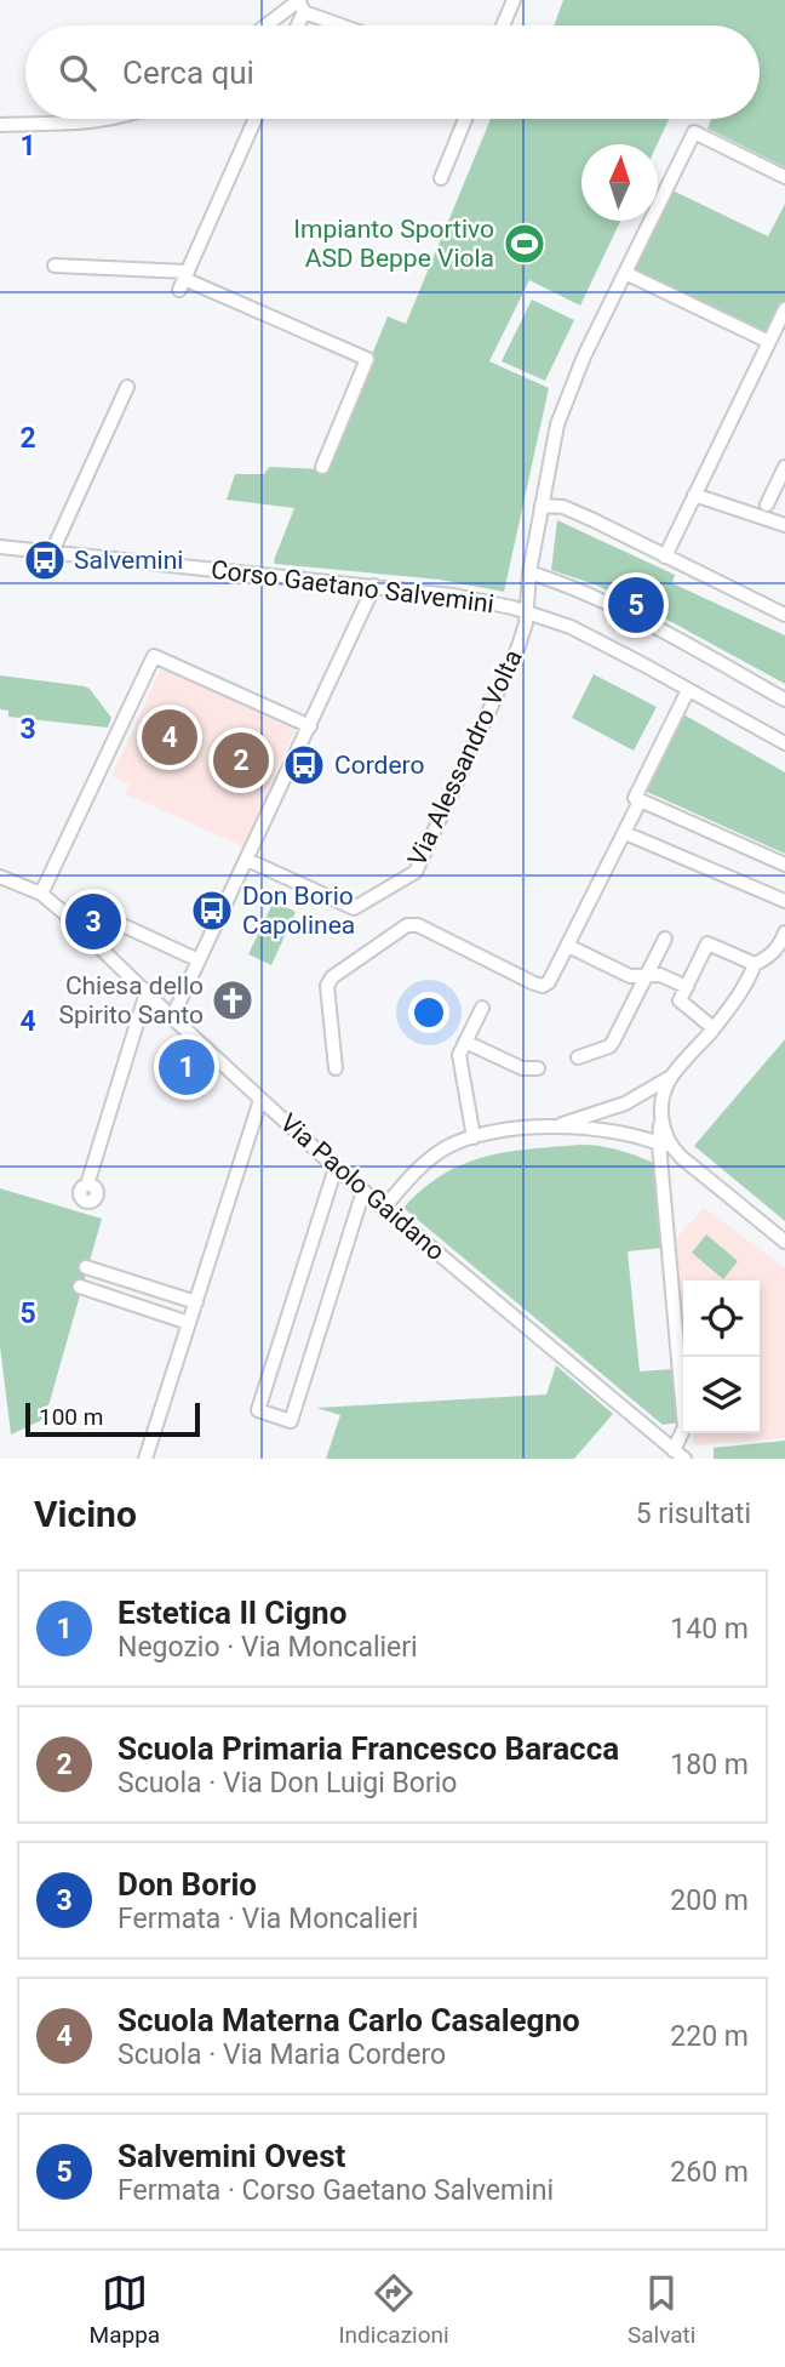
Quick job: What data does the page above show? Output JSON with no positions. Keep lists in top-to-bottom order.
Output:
{
  "streets": {
    "street": ["Corso Gaetano Salvemini", "Via Alessandro Volta", "Via Paolo Gaidano"]
  },
  "crossings": [
    ["Corso Gaetano Salvemini", "Via Alessandro Volta"]
  ],
  "places": {
    "sports": ["Impianto Sportivo ASD Beppe Viola"],
    "bus stop": ["Salvemini", "Cordero", "Don Borio Capolinea"],
    "church": ["Chiesa dello Spirito Santo"]
  },
  "scale_bar": "100 m",
  "north": "top",
  "page": {
    "search": "Cerca qui",
    "pins": [
      "5",
      "4",
      "2",
      "3",
      "1"
    ],
    "scale": "100 m",
    "heading": ["Vicino", "5 risultati"],
    "list": [
      {
        "mark": "1",
        "name": "Estetica Il Cigno",
        "note": "Negozio · Via Moncalieri",
        "value": "140 m"
      },
      {
        "mark": "2",
        "name": "Scuola Primaria Francesco Baracca",
        "note": "Scuola · Via Don Luigi Borio",
        "value": "180 m"
      },
      {
        "mark": "3",
        "name": "Don Borio",
        "note": "Fermata · Via Moncalieri",
        "value": "200 m"
      },
      {
        "mark": "4",
        "name": "Scuola Materna Carlo Casalegno",
        "note": "Scuola · Via Maria Cordero",
        "value": "220 m"
      },
      {
        "mark": "5",
        "name": "Salvemini Ovest",
        "note": "Fermata · Corso Gaetano Salvemini",
        "value": "260 m"
      }
    ],
    "nav": ["Mappa", "Indicazioni", "Salvati"]
  },
  "grid": {
    "rows": [
      "1",
      "2",
      "3",
      "4",
      "5"
    ]
  }
}
